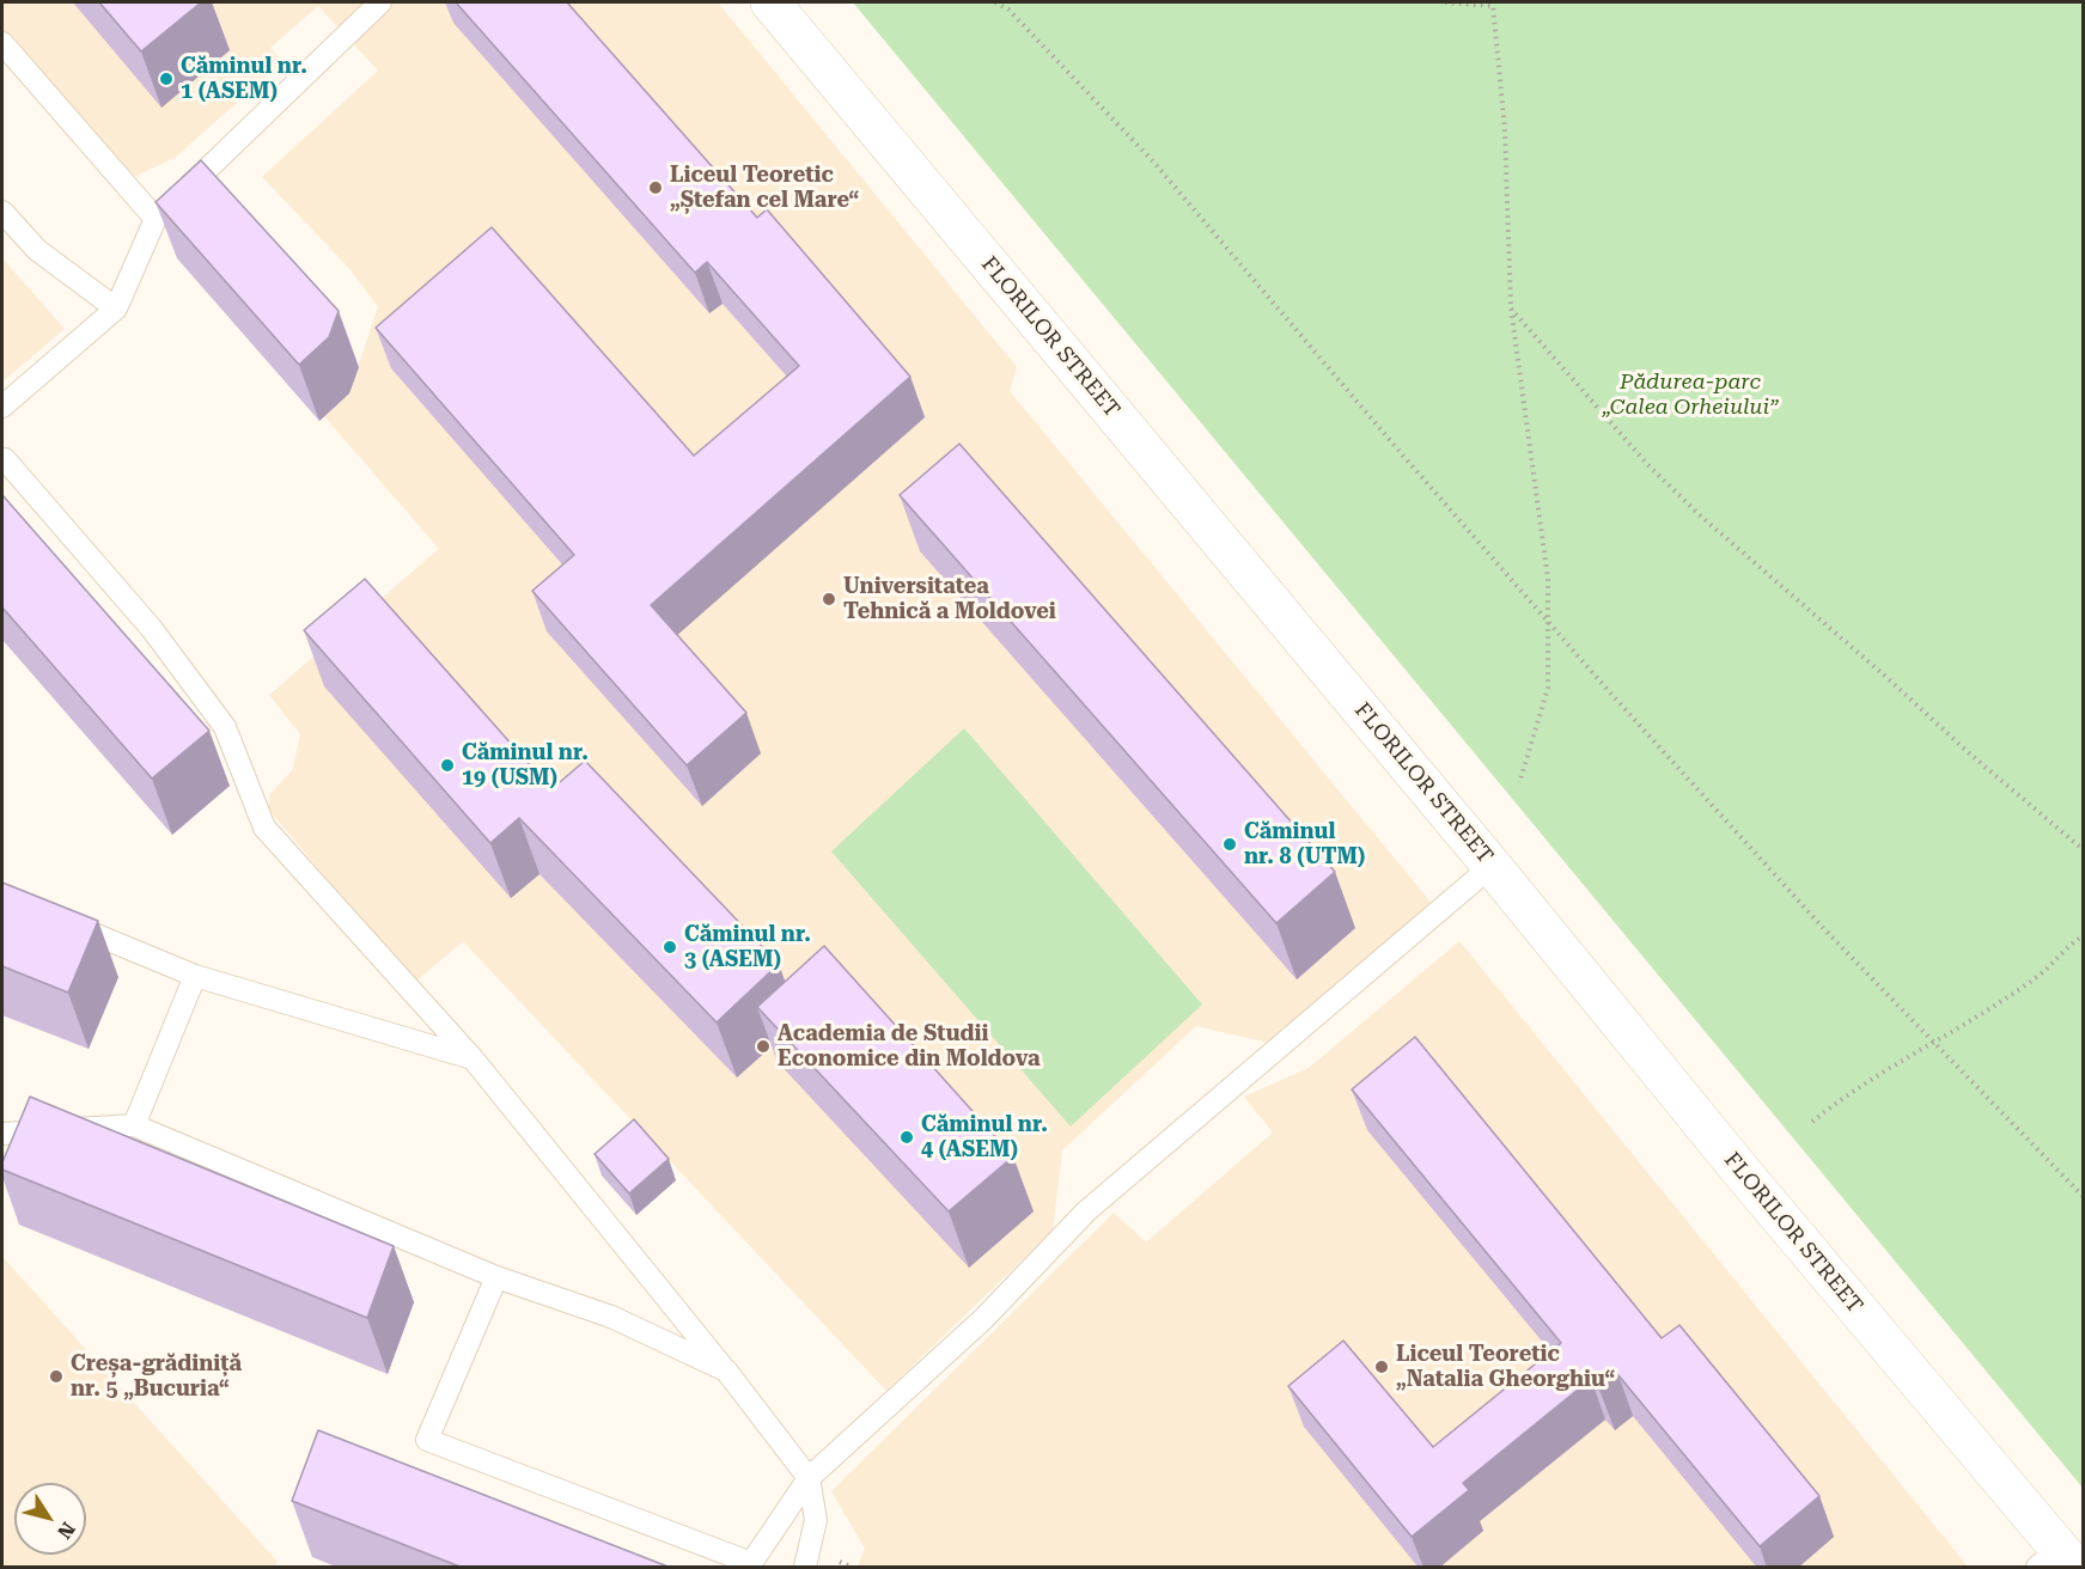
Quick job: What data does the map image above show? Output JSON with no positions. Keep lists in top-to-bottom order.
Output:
{
  "streets": {
    "main road": ["FLORILOR STREET"]
  },
  "parks": ["Pădurea-parc „Calea Orheiului”"],
  "places": [
    "Căminul nr. 1 (ASEM)",
    "Liceul Teoretic „Ștefan cel Mare“",
    "Universitatea Tehnică a Moldovei",
    "Căminul nr. 19 (USM)",
    "Căminul nr. 8 (UTM)",
    "Căminul nr. 3 (ASEM)",
    "Academia de Studii Economice din Moldova",
    "Căminul nr. 4 (ASEM)",
    "Liceul Teoretic „Natalia Gheorghiu“",
    "Creșa-grădiniță nr. 5 „Bucuria“"
  ],
  "north": "bottom right"
}
